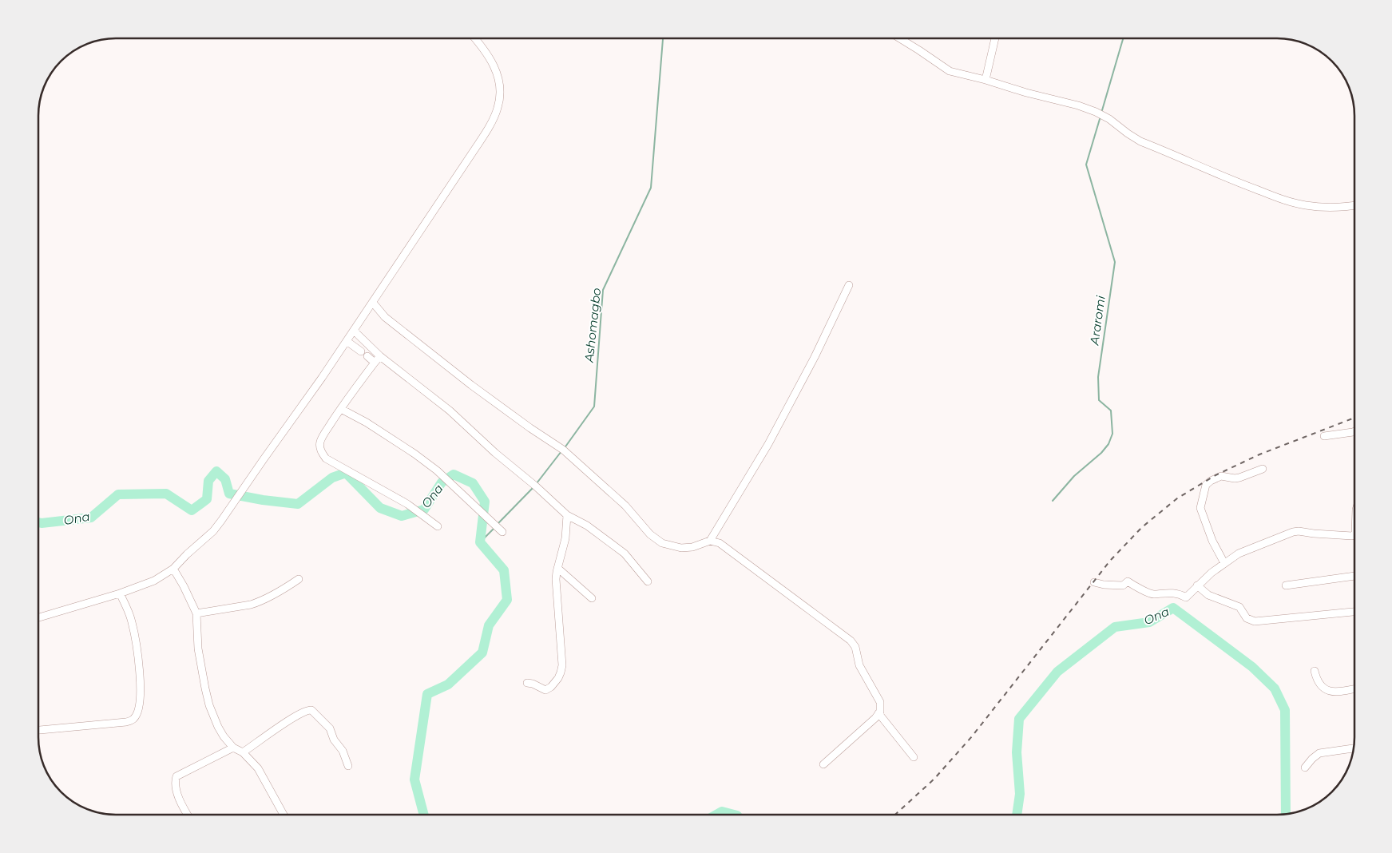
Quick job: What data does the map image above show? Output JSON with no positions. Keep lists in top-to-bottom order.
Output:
{
  "water": ["Araromi", "Ashomagbo", "Ona"]
}
